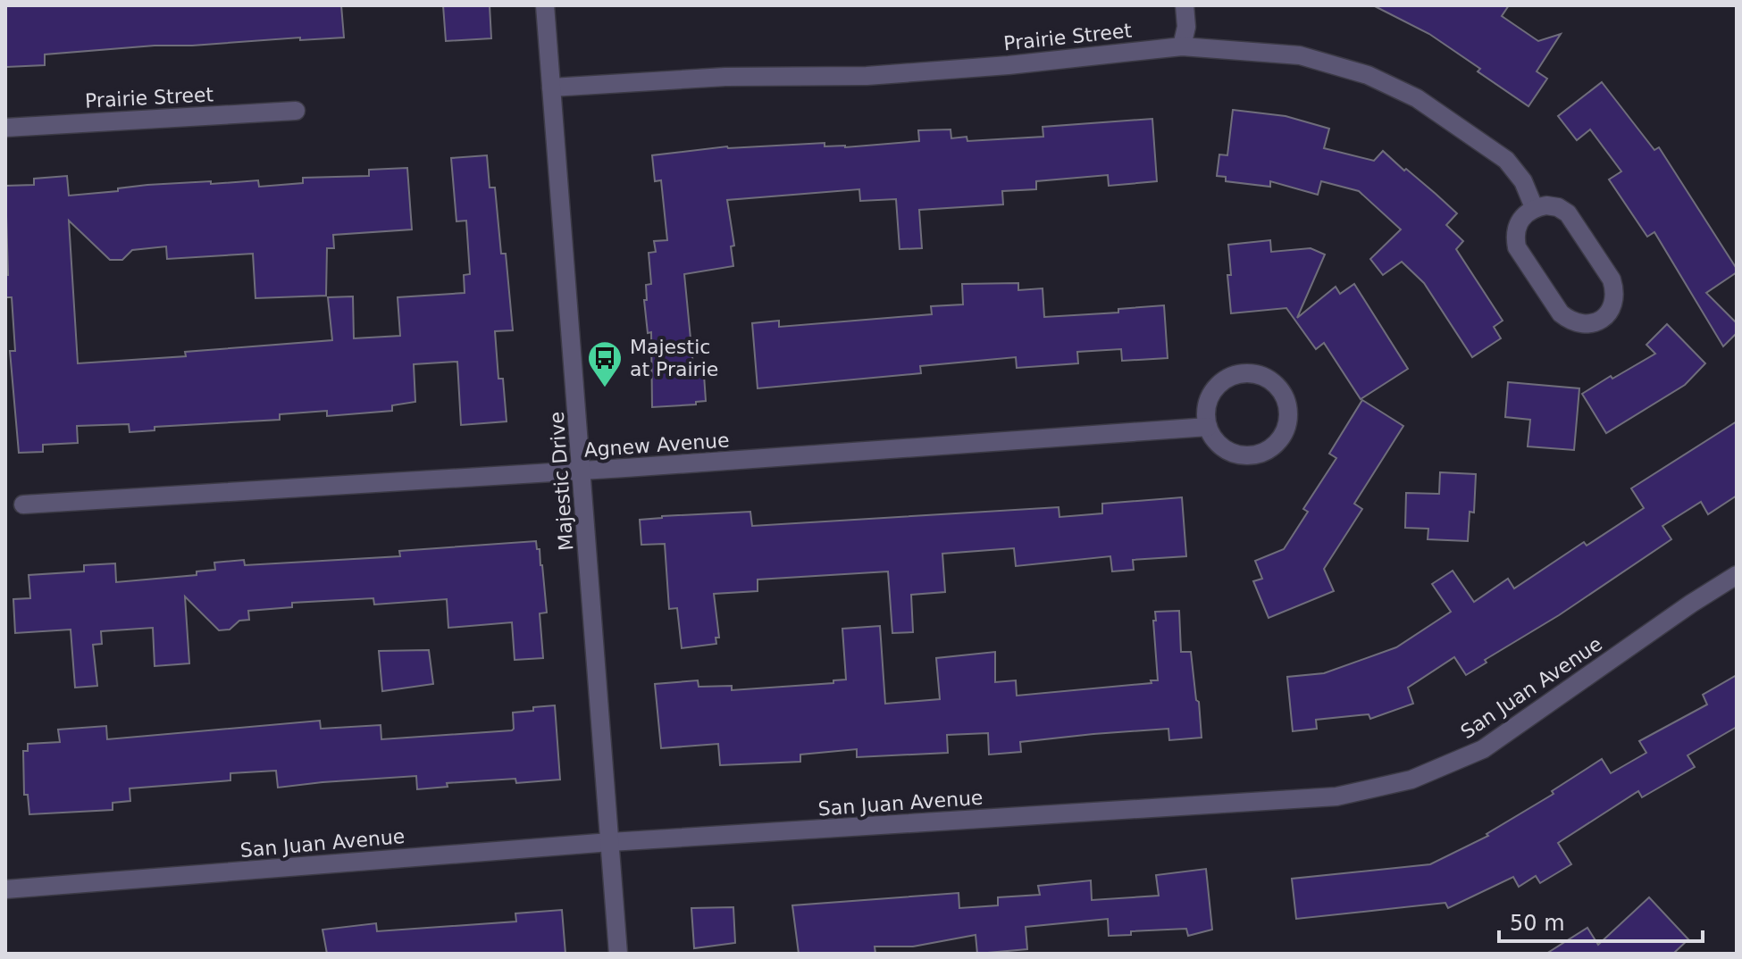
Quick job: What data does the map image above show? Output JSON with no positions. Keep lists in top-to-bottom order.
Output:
{
  "streets": {
    "street": [
      "Prairie Street",
      "Agnew Avenue",
      "Majestic Drive",
      "San Juan Avenue"
    ]
  },
  "crossings": [
    ["Prairie Street", "Majestic Drive"],
    ["Agnew Avenue", "Majestic Drive"],
    ["Majestic Drive", "San Juan Avenue"]
  ],
  "places": {
    "bus stop": ["Majestic at Prairie"]
  },
  "scale_bar": "50 m"
}
